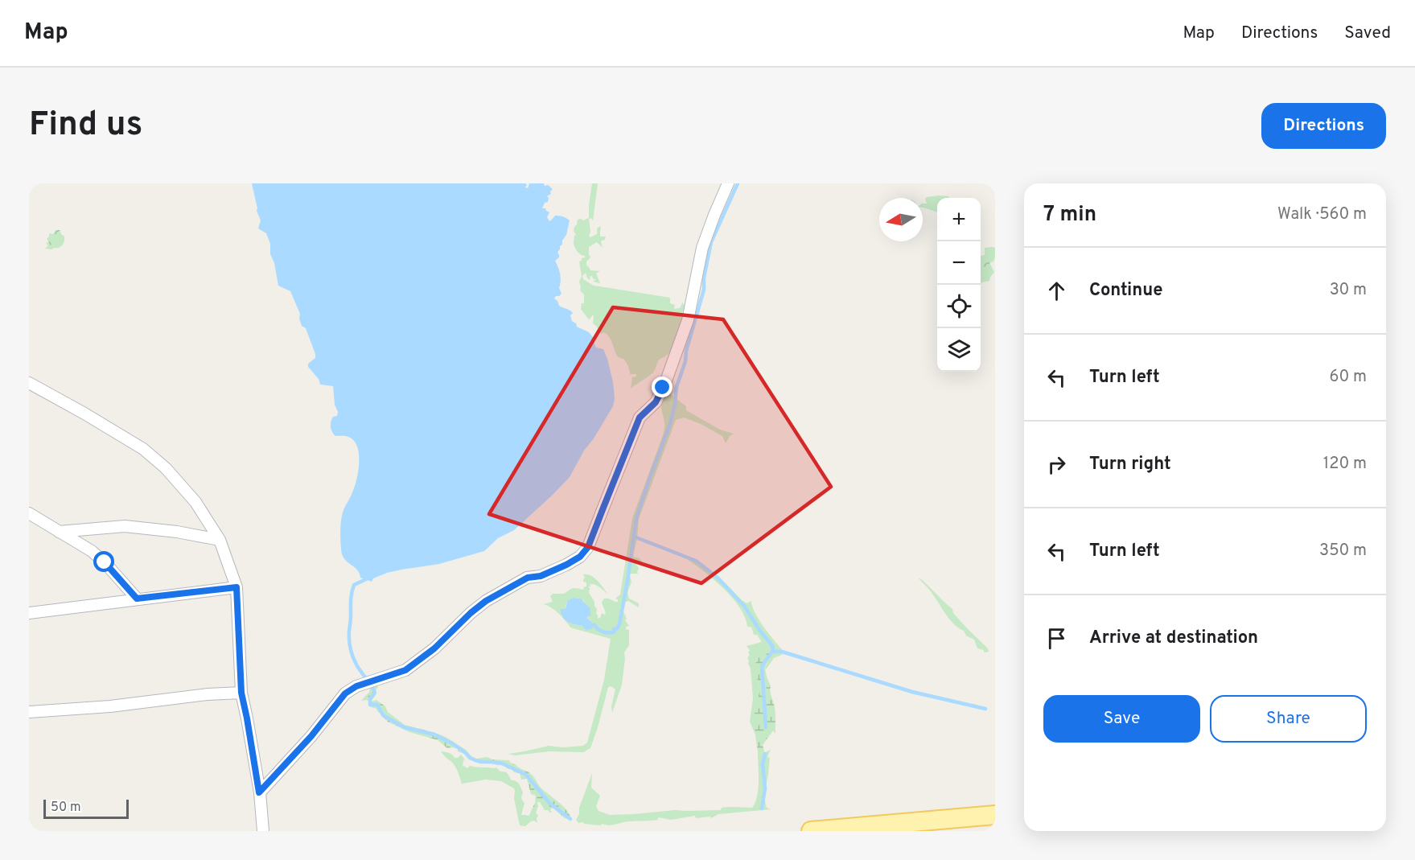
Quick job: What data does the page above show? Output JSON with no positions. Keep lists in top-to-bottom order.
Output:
{
  "scale_bar": "50 m",
  "north": "left",
  "page": {
    "header": "Map",
    "nav": ["Map", "Directions", "Saved"],
    "buttons": [
      "Directions",
      ["Save", "Share"]
    ],
    "title": "Find us",
    "heading": ["7 min", "Walk · 560 m"],
    "map_buttons": ["+", "−"],
    "list": [
      ["Continue", "30 m"],
      ["Turn left", "60 m"],
      ["Turn right", "120 m"],
      ["Turn left", "350 m"],
      "Arrive at destination"
    ],
    "scale": "50 m"
  }
}
